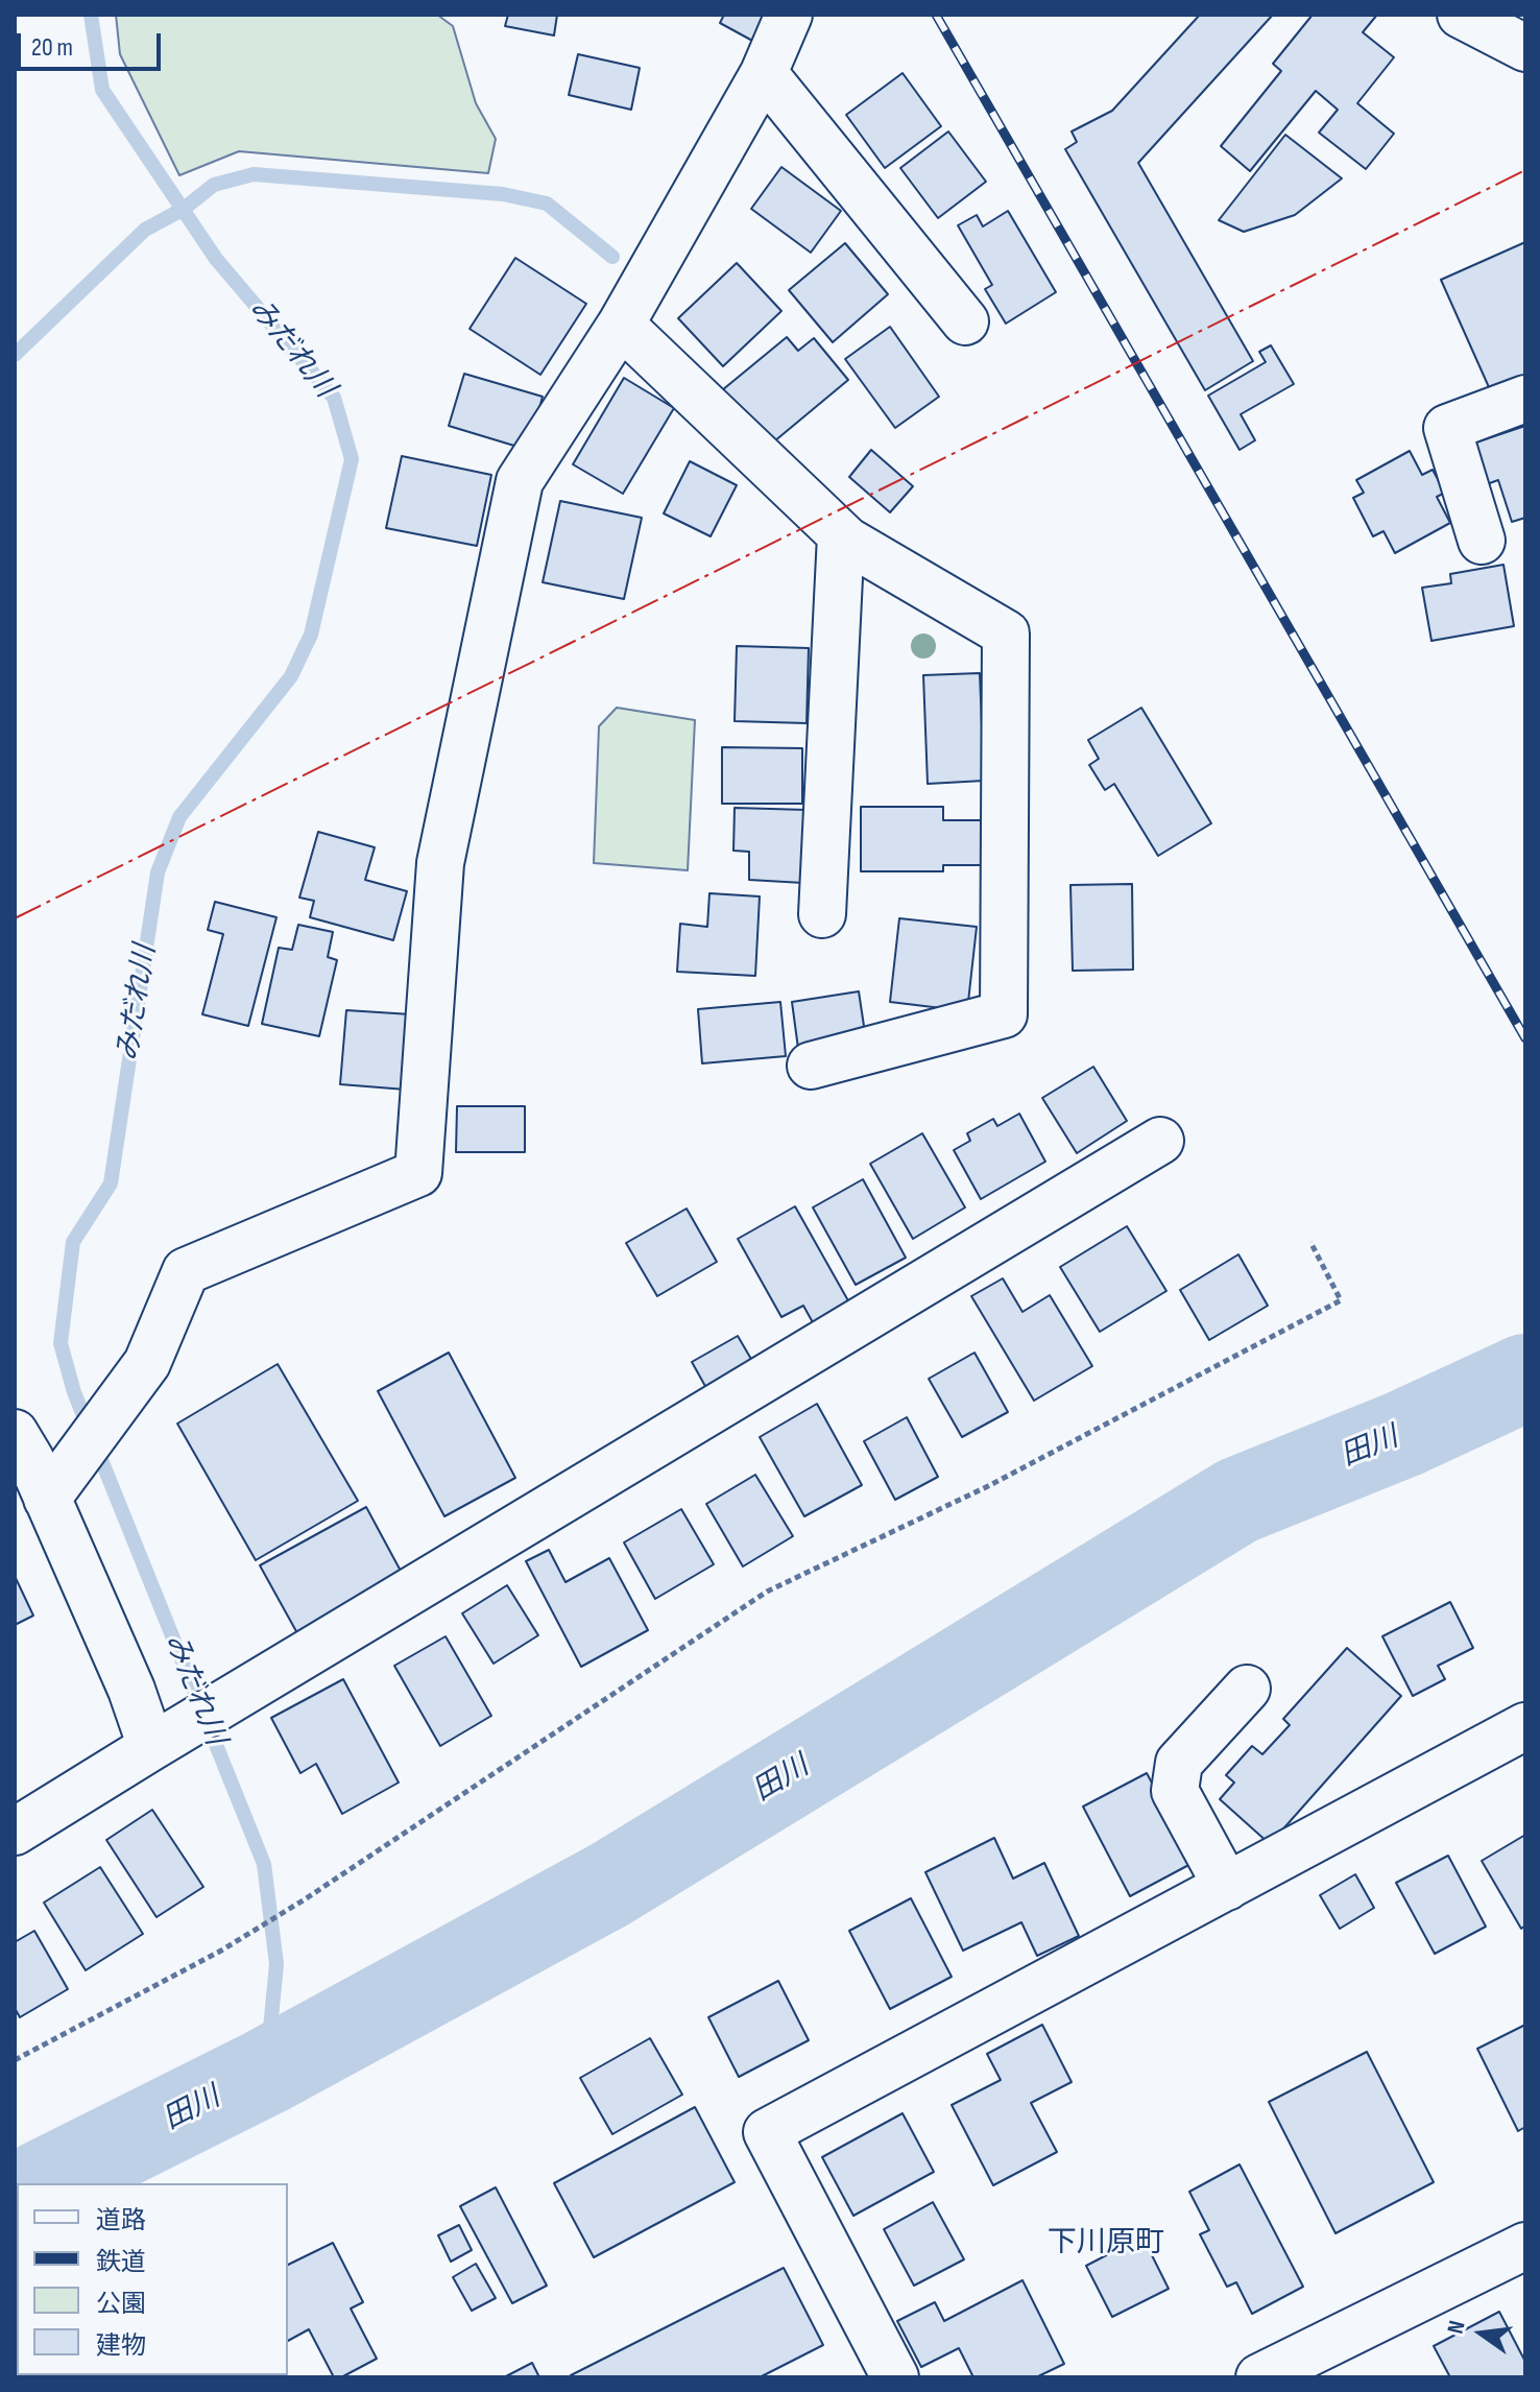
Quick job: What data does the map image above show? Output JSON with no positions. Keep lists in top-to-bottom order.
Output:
{
  "districts": ["下川原町"],
  "water": ["みだれ川", "田川"],
  "legend": [
    "道路",
    "鉄道",
    "公園",
    "建物"
  ],
  "scale_bar": "20 m",
  "north": "left"
}
